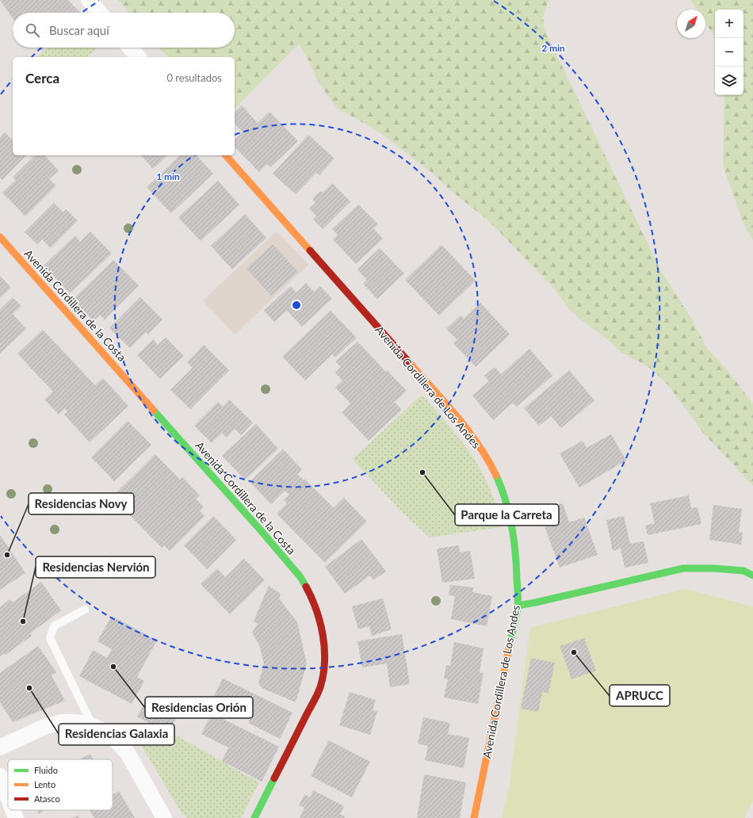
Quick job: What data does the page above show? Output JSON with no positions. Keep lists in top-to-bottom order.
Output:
{
  "streets": {
    "street": ["Avenida Cordillera de la Costa", "Avenida Cordillera de Los Andes"]
  },
  "places": [
    "Parque la Carreta",
    "Residencias Novy",
    "Residencias Nervión",
    "APRUCC",
    "Residencias Orión",
    "Residencias Galaxia"
  ],
  "legend": ["Fluido", "Lento", "Atasco"],
  "north": "top right",
  "page": {
    "map_buttons": ["+", "−"],
    "search": "Buscar aquí",
    "heading": ["Cerca", "0 resultados"]
  },
  "rings": ["2 min", "1 min"]
}
